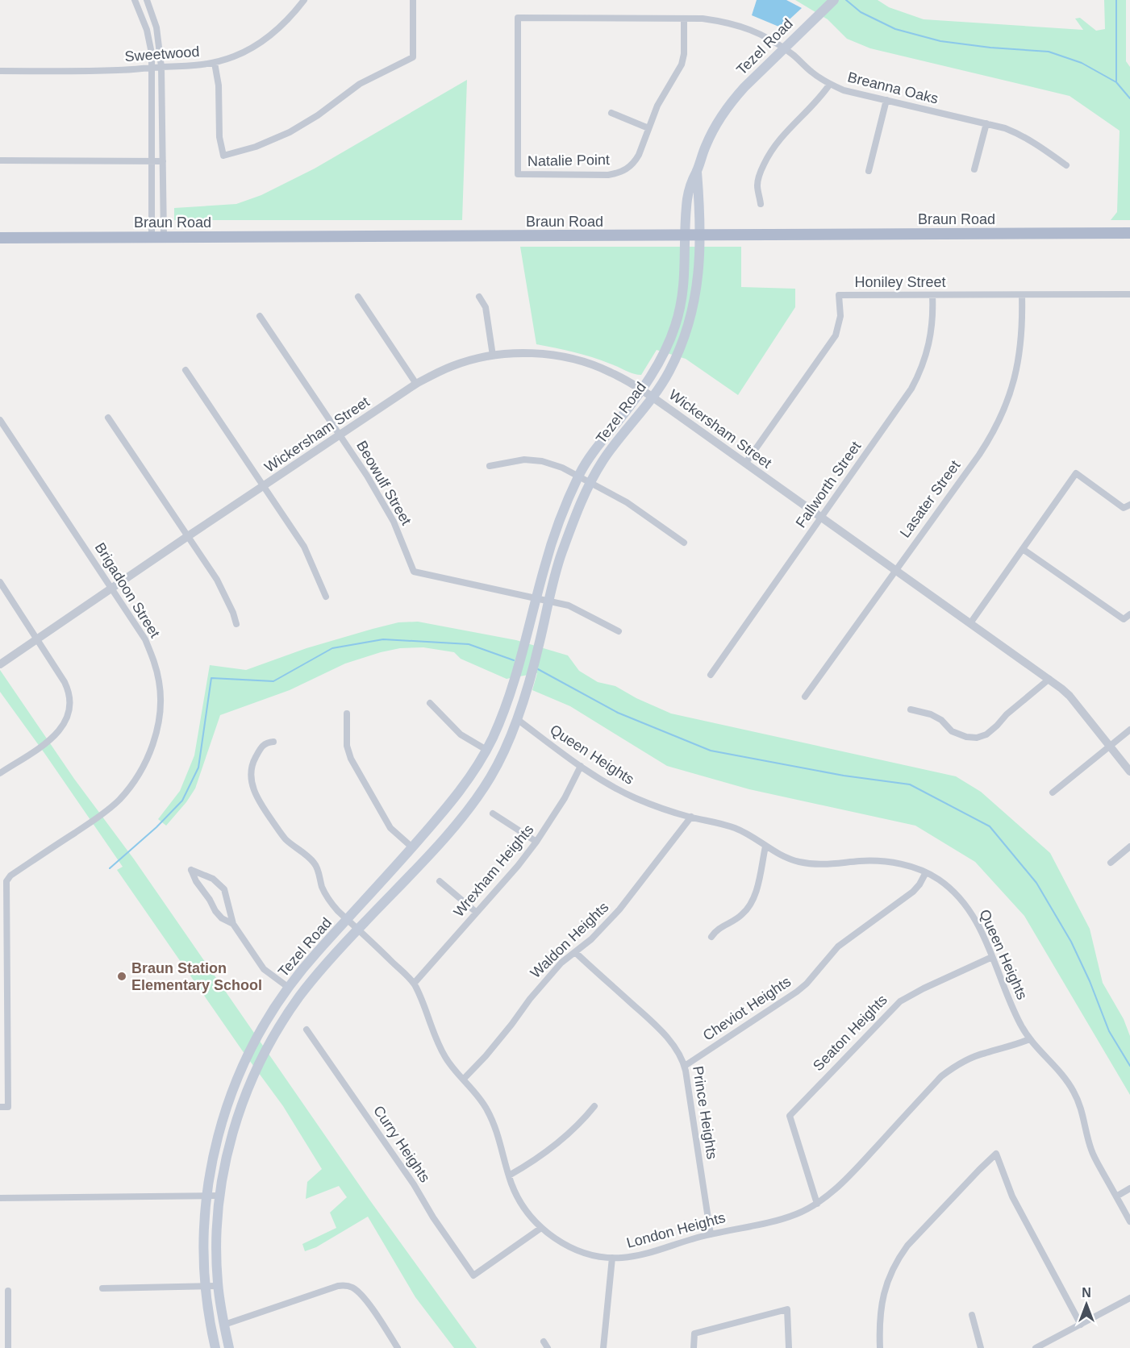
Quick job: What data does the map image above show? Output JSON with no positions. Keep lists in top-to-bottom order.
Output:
{
  "streets": {
    "main road": ["Tezel Road", "Braun Road"],
    "street": [
      "Sweetwood",
      "Breanna Oaks",
      "Natalie Point",
      "Honiley Street",
      "Wickersham Street",
      "Beowulf Street",
      "Fallworth Street",
      "Lasater Street",
      "Brigadoon Street",
      "Queen Heights",
      "Wrexham Heights",
      "Waldon Heights",
      "Cheviot Heights",
      "Seaton Heights",
      "Prince Heights",
      "Curry Heights",
      "London Heights"
    ]
  },
  "crossings": [
    ["Tezel Road", "Breanna Oaks"],
    ["Tezel Road", "Braun Road"],
    ["Tezel Road", "Wickersham Street"],
    ["Tezel Road", "Beowulf Street"],
    ["Tezel Road", "Queen Heights"],
    ["Tezel Road", "London Heights"],
    ["Breanna Oaks", "Natalie Point"],
    ["Honiley Street", "Wickersham Street"],
    ["Honiley Street", "Fallworth Street"],
    ["Honiley Street", "Lasater Street"],
    ["Wickersham Street", "Beowulf Street"],
    ["Wickersham Street", "Fallworth Street"],
    ["Wickersham Street", "Lasater Street"],
    ["Wickersham Street", "Brigadoon Street"],
    ["Queen Heights", "Wrexham Heights"],
    ["Queen Heights", "Waldon Heights"],
    ["Queen Heights", "Cheviot Heights"],
    ["Queen Heights", "Seaton Heights"],
    ["Queen Heights", "London Heights"],
    ["Wrexham Heights", "London Heights"],
    ["Waldon Heights", "Prince Heights"],
    ["Waldon Heights", "London Heights"],
    ["Cheviot Heights", "Prince Heights"],
    ["Seaton Heights", "London Heights"],
    ["Prince Heights", "London Heights"],
    ["Curry Heights", "London Heights"]
  ],
  "places": ["Braun Station Elementary School"],
  "north": "top"
}
